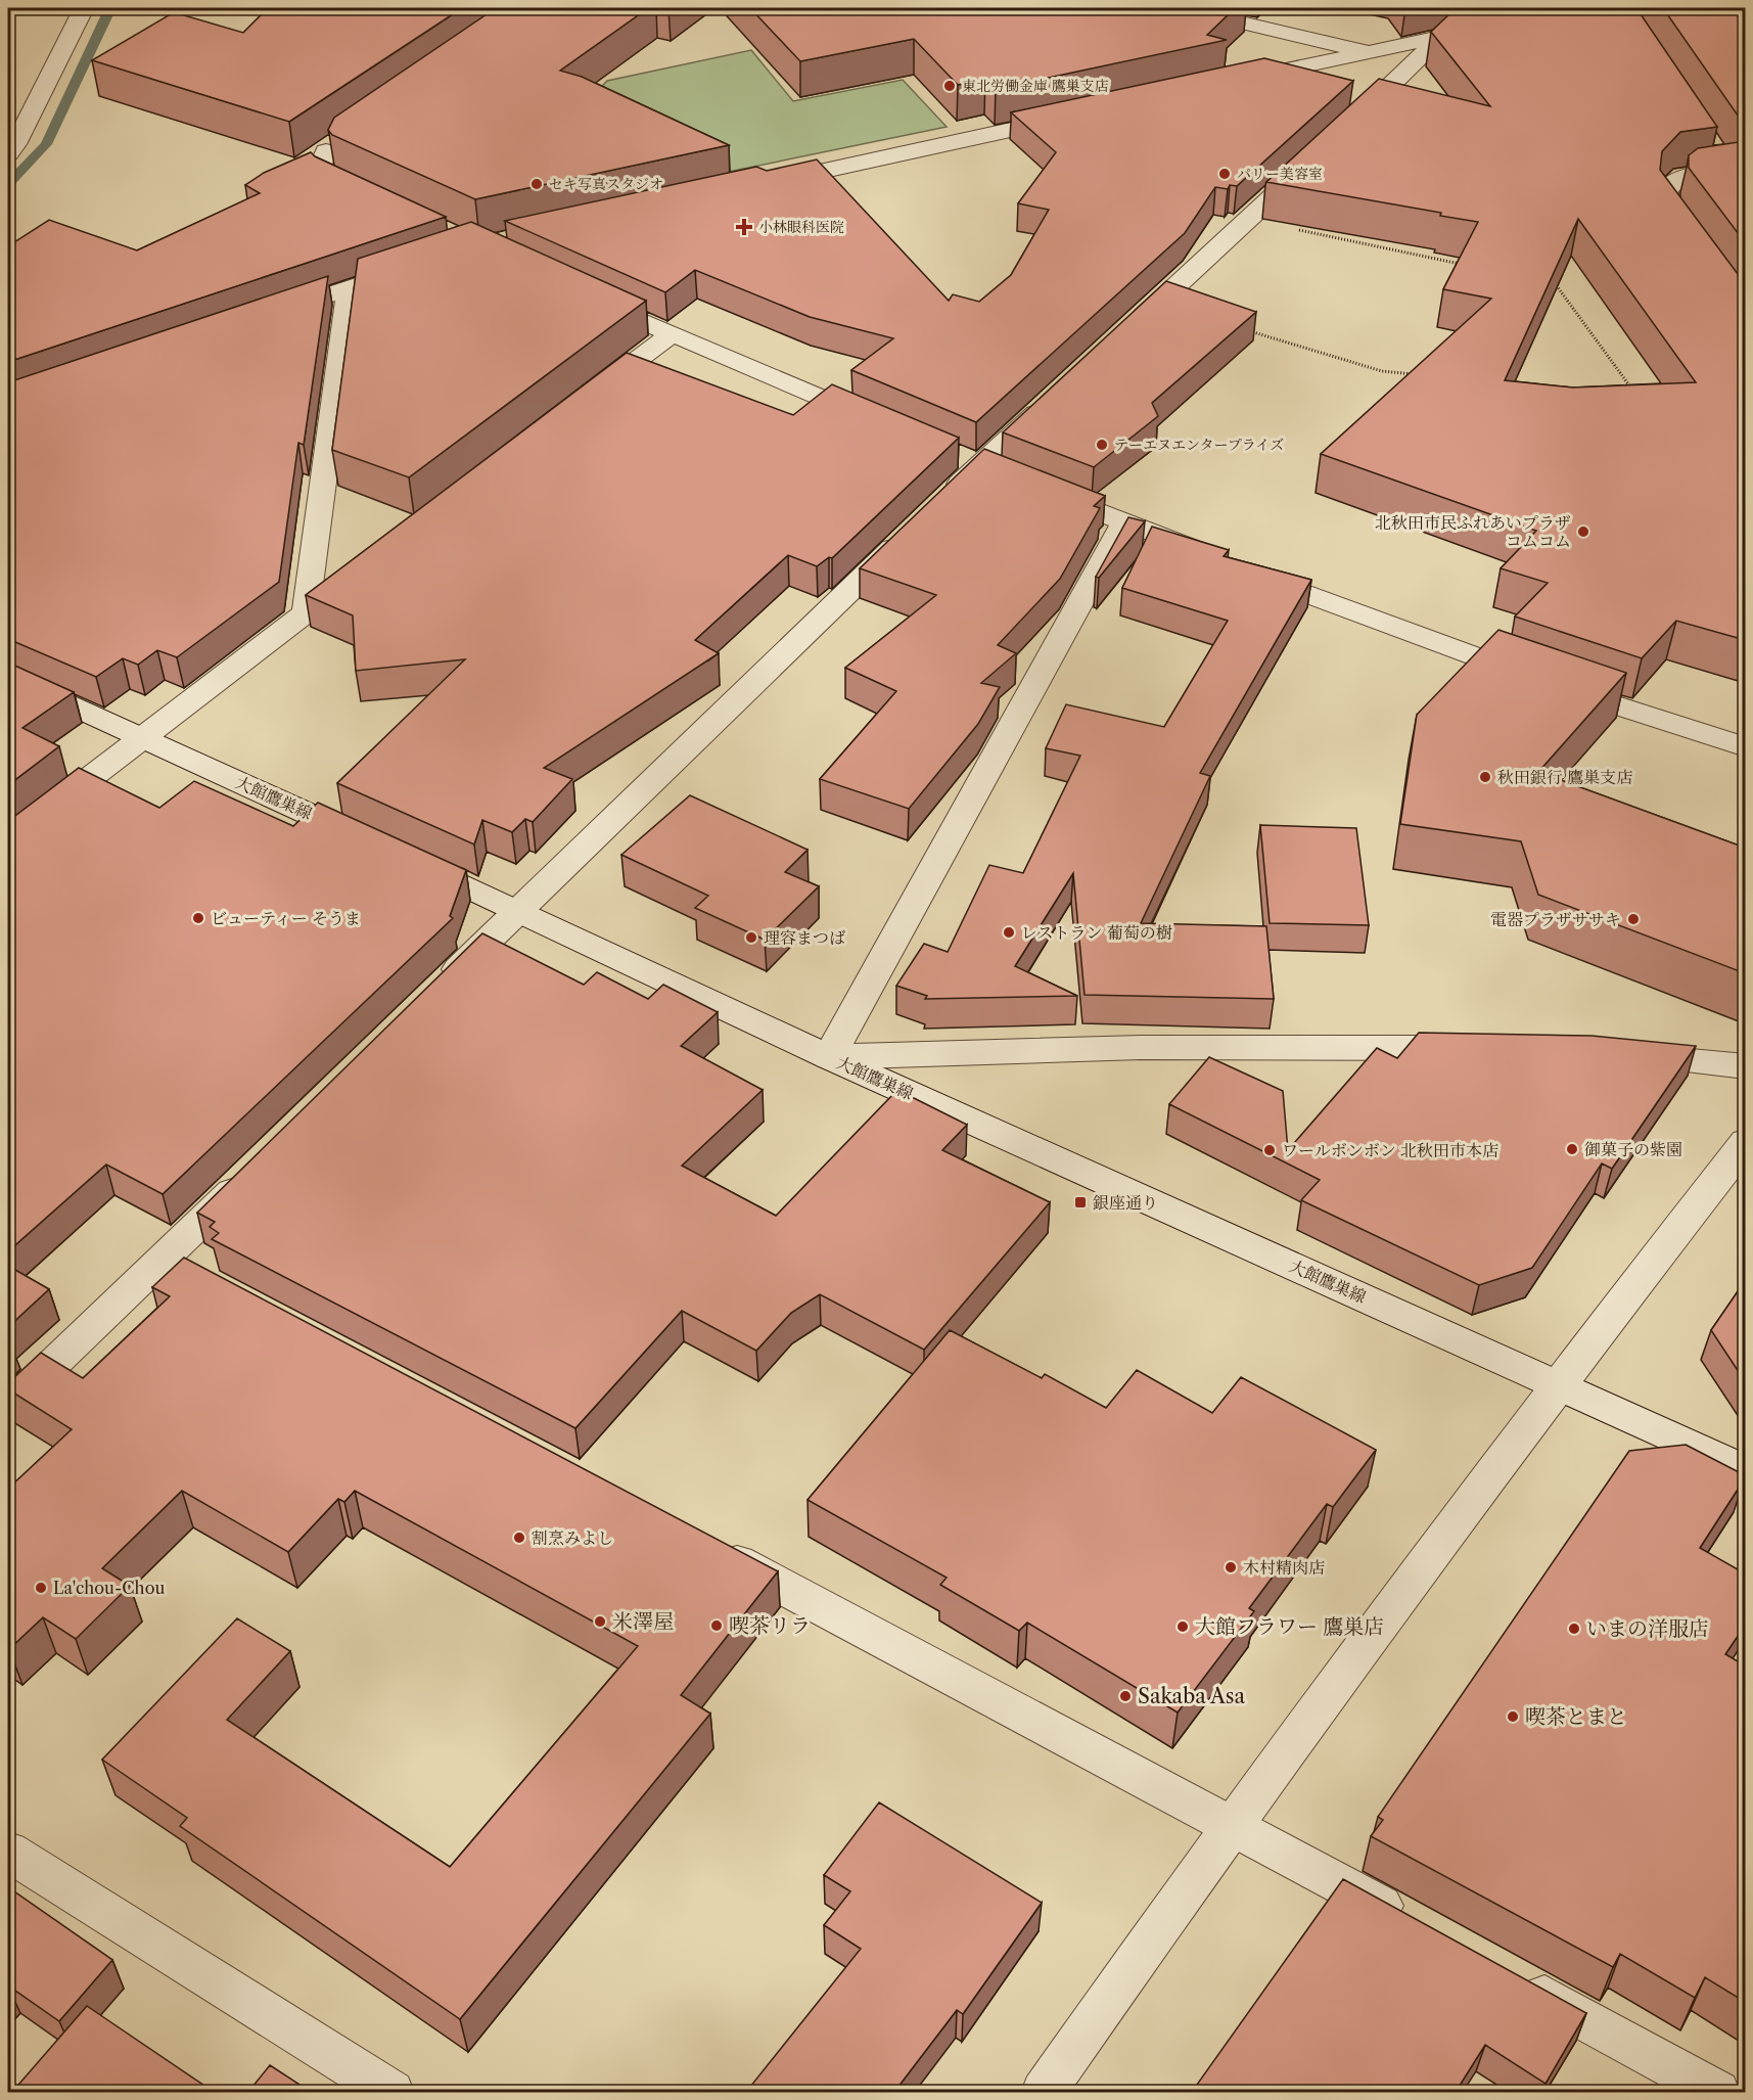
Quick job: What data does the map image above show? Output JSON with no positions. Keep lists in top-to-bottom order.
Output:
{
  "streets": {
    "street": ["大館鷹巣線"]
  },
  "places": {
    "other": [
      "東北労働金庫 鷹巣支店",
      "パリー美容室",
      "セキ写真スタジオ",
      "テーエヌエンタープライズ",
      "北秋田市民ふれあいプラザ コムコム",
      "秋田銀行 鷹巣支店",
      "ビューティー そうま",
      "電器プラザササキ",
      "レストラン 葡萄の樹",
      "理容まつば",
      "御菓子の紫園",
      "ワールボンボン 北秋田市本店",
      "割烹みよし",
      "木村精肉店",
      "La'chou-Chou",
      "米澤屋",
      "喫茶リラ",
      "大館フラワー 鷹巣店",
      "いまの洋服店",
      "Sakaba Asa",
      "喫茶とまと"
    ],
    "health": ["小林眼科医院"],
    "transit": ["銀座通り"]
  }
}
